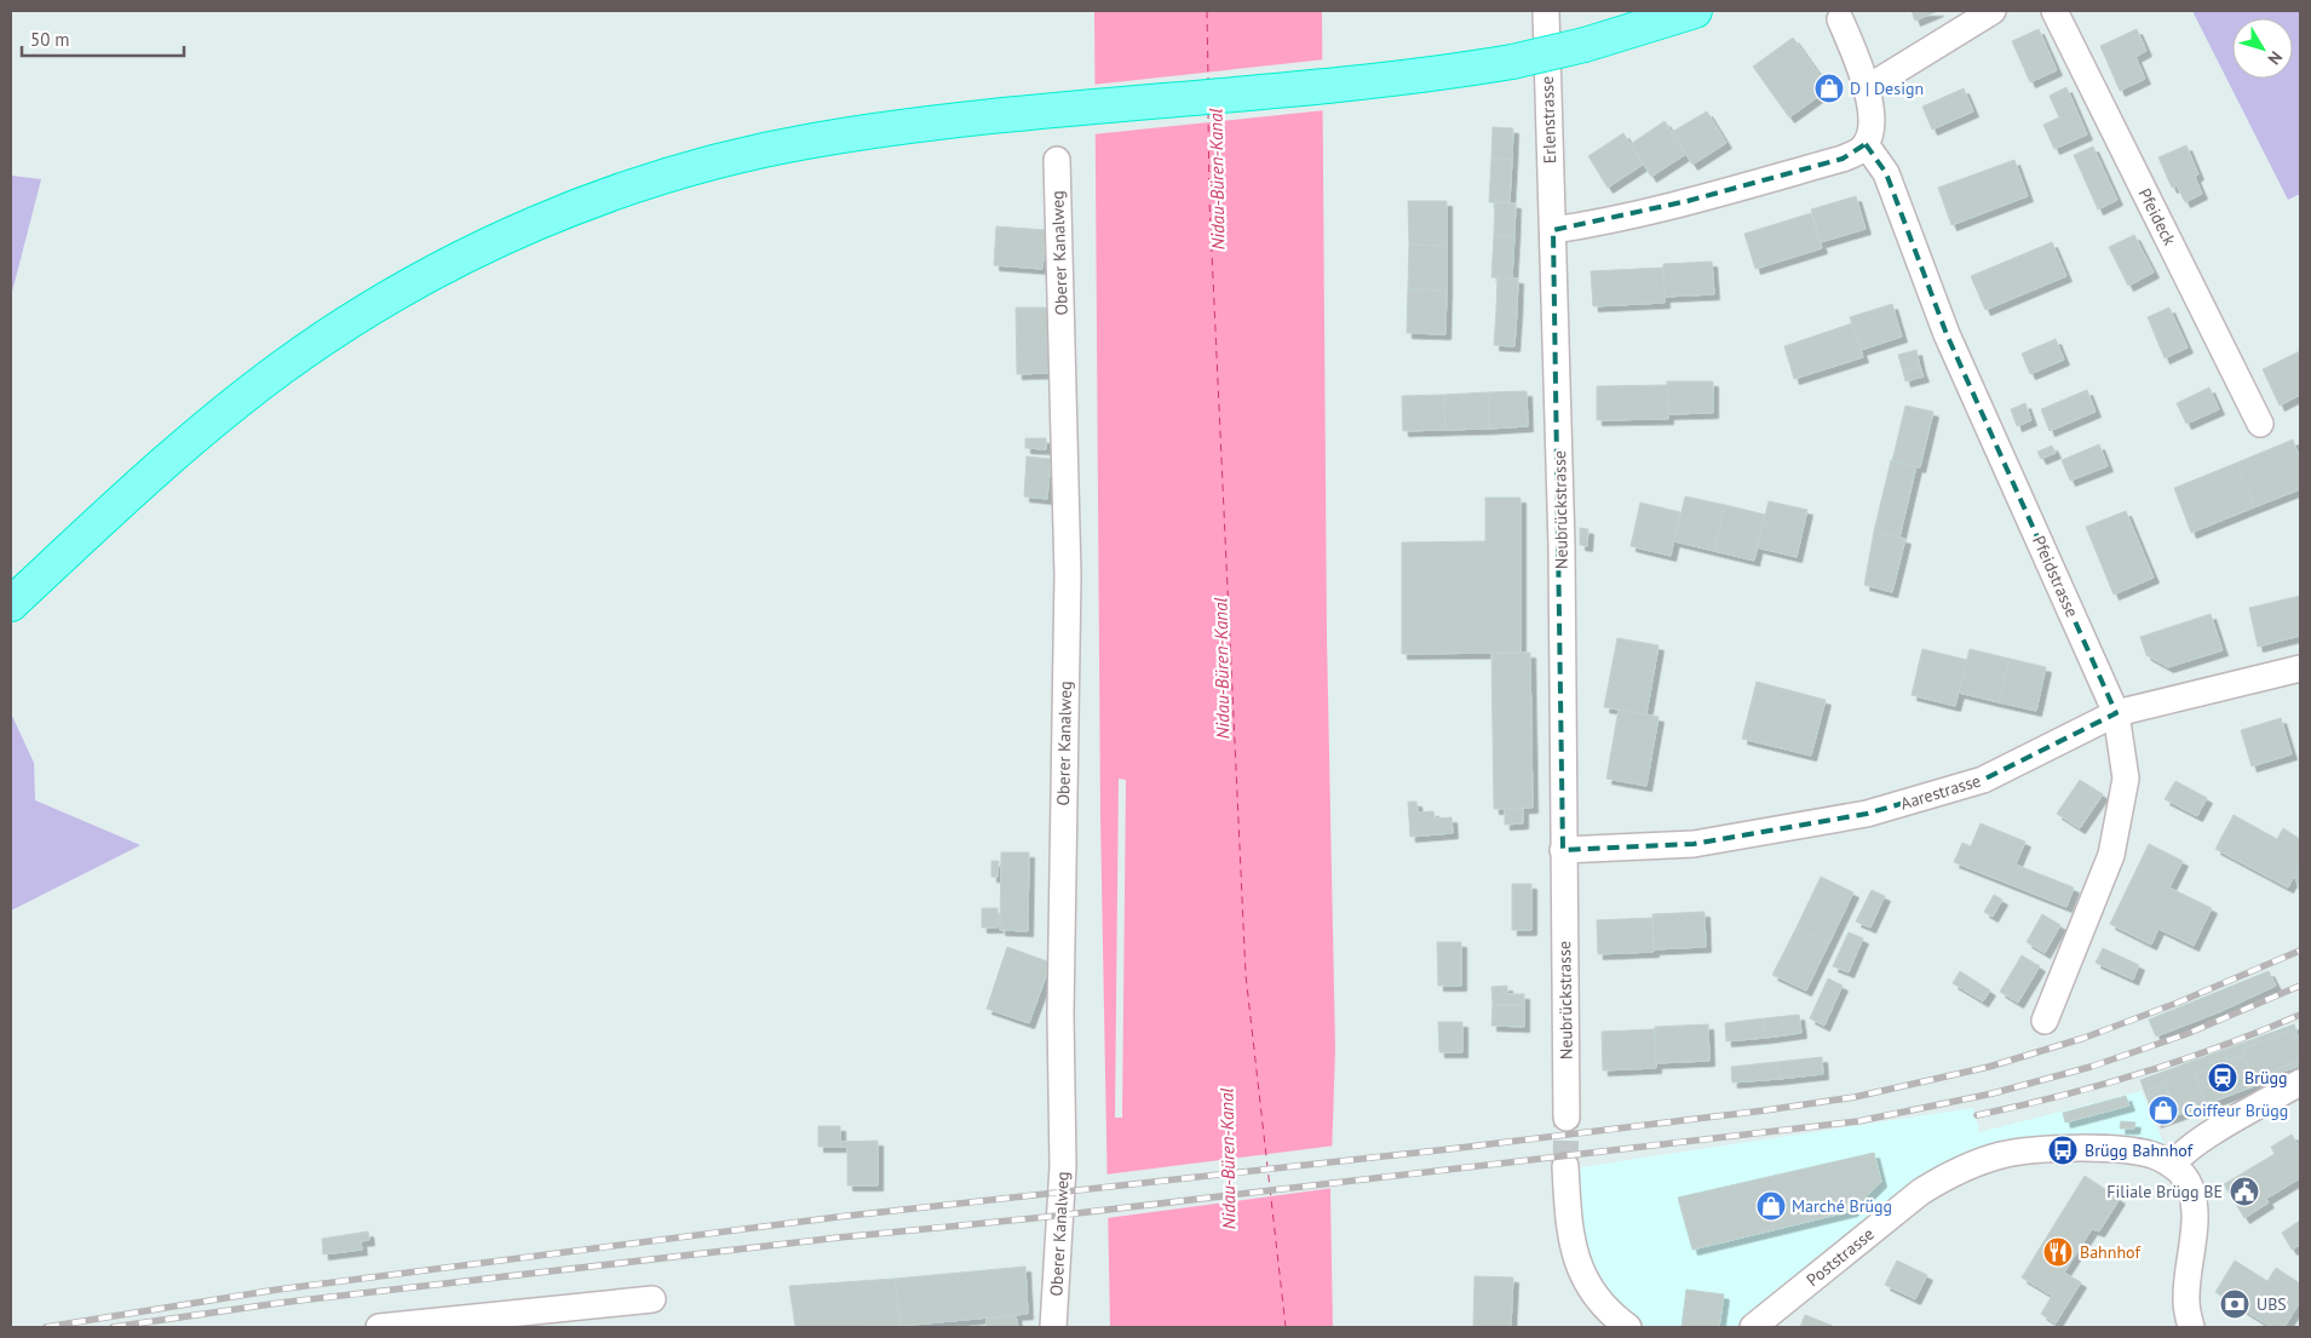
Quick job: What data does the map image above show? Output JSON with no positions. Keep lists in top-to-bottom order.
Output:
{
  "streets": {
    "street": [
      "Erlenstrasse",
      "Pfeideck",
      "Oberer Kanalweg",
      "Neubrückstrasse",
      "Pfeidstrasse",
      "Aarestrasse",
      "Poststrasse"
    ]
  },
  "crossings": [
    ["Erlenstrasse", "Neubrückstrasse"],
    ["Neubrückstrasse", "Aarestrasse"],
    ["Pfeidstrasse", "Aarestrasse"]
  ],
  "water": ["Nidau-Büren-Kanal"],
  "places": {
    "shop": ["D | Design", "Coiffeur Brügg", "Marché Brügg"],
    "station": ["Brügg"],
    "bus stop": ["Brügg Bahnhof"],
    "public building": ["Filiale Brügg BE"],
    "restaurant": ["Bahnhof"],
    "bank": ["UBS"]
  },
  "scale_bar": "50 m",
  "north": "bottom right"
}
